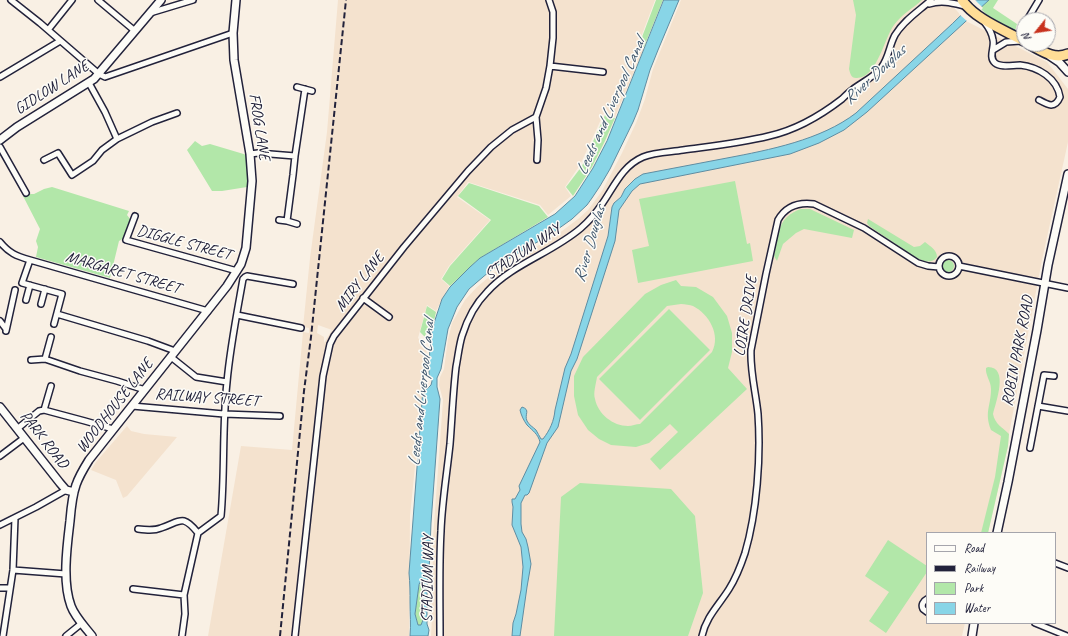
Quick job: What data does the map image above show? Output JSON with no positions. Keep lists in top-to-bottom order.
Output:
{
  "streets": {
    "street": [
      "GIDLOW LANE",
      "FROG LANE",
      "DIGGLE STREET",
      "STADIUM WAY",
      "MARGARET STREET",
      "MIRY LANE",
      "LOIRE DRIVE",
      "ROBIN PARK ROAD",
      "RAILWAY STREET",
      "WOODHOUSE LANE",
      "PARK ROAD"
    ]
  },
  "crossings": [
    ["FROG LANE", "WOODHOUSE LANE"],
    ["DIGGLE STREET", "WOODHOUSE LANE"],
    ["MARGARET STREET", "WOODHOUSE LANE"],
    ["RAILWAY STREET", "WOODHOUSE LANE"]
  ],
  "water": ["River Douglas", "Leeds and Liverpool Canal"],
  "legend": [
    "Road",
    "Railway",
    "Park",
    "Water"
  ],
  "north": "bottom left"
}
